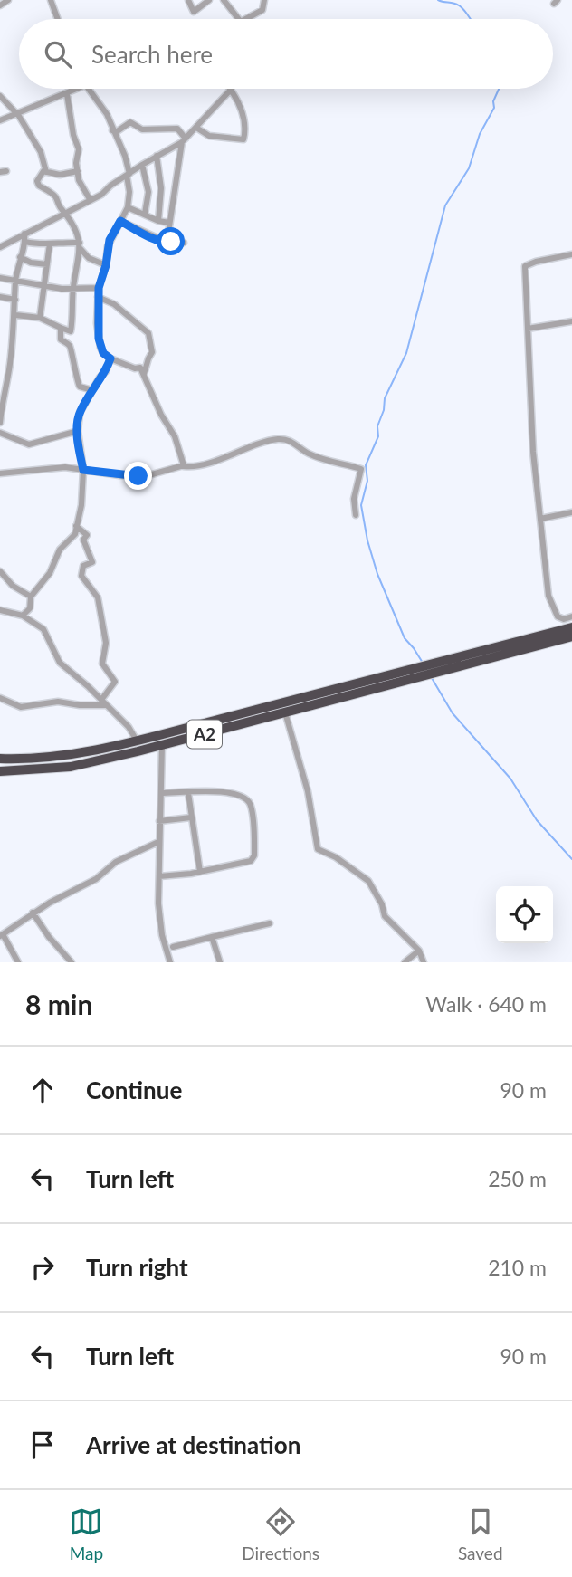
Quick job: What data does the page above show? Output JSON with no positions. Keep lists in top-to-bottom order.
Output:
{
  "streets": {
    "highway": ["A2"]
  },
  "page": {
    "search": "Search here",
    "heading": ["8 min", "Walk · 640 m"],
    "list": [
      ["Continue", "90 m"],
      ["Turn left", "250 m"],
      ["Turn right", "210 m"],
      ["Turn left", "90 m"],
      "Arrive at destination"
    ],
    "nav": ["Map", "Directions", "Saved"]
  }
}
